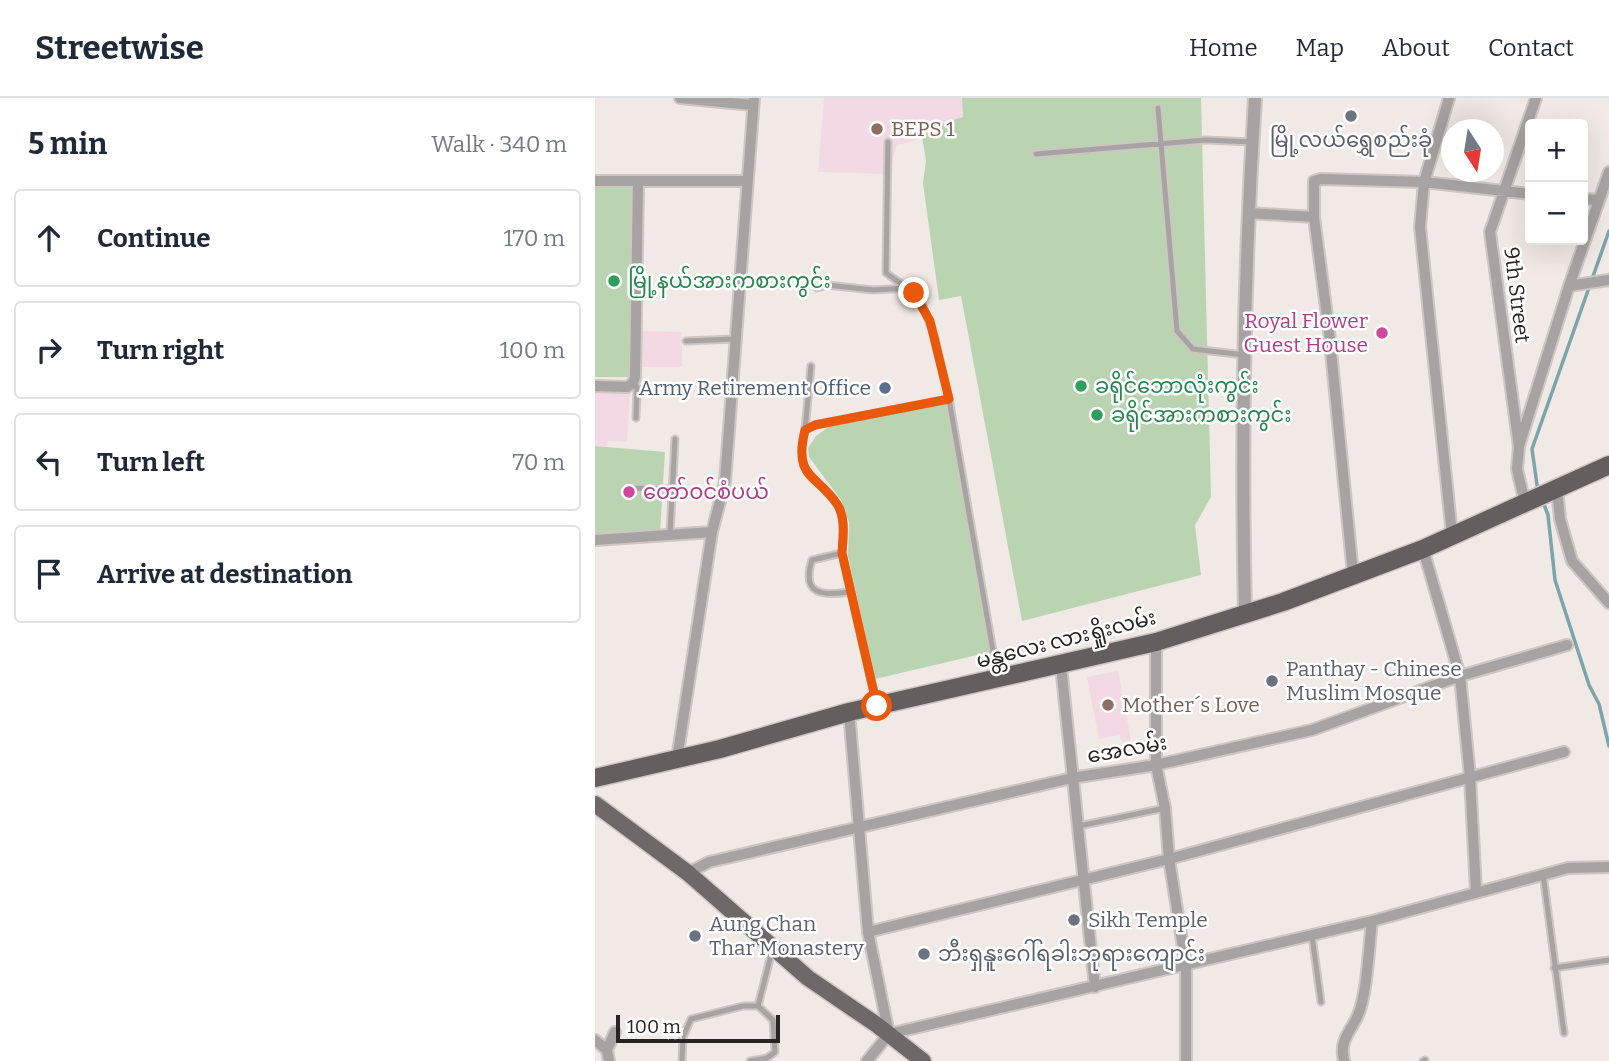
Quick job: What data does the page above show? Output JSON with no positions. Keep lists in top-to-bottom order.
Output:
{
  "streets": {
    "highway": ["မန္တလေး လားရှိုးလမ်း"],
    "street": ["9th Street", "အေလမ်း"]
  },
  "crossings": [
    ["9th Street", "မန္တလေး လားရှိုးလမ်း"]
  ],
  "places": [
    "မြို့လယ်ရွှေစည်းခုံ",
    "BEPS 1",
    "မြို့နယ်အားကစားကွင်း",
    "Royal Flower Guest House",
    "ခရိုင်ဘောလုံးကွင်း",
    "Army Retirement Office",
    "ခရိုင်အားကစားကွင်း",
    "တော်ဝင်စံပယ်",
    "Panthay - Chinese Muslim Mosque",
    "Mother´s Love",
    "Sikh Temple",
    "Aung Chan Thar Monastery",
    "ဘီးရှနူးဂေါ်ရခါးဘုရားကျောင်း"
  ],
  "scale_bar": "100 m",
  "north": "bottom",
  "page": {
    "header": "Streetwise",
    "nav": [
      "Home",
      "Map",
      "About",
      "Contact"
    ],
    "heading": ["5 min", "Walk · 340 m"],
    "map_buttons": ["+", "−"],
    "list": [
      ["Continue", "170 m"],
      ["Turn right", "100 m"],
      ["Turn left", "70 m"],
      "Arrive at destination"
    ],
    "scale": "100 m"
  }
}
